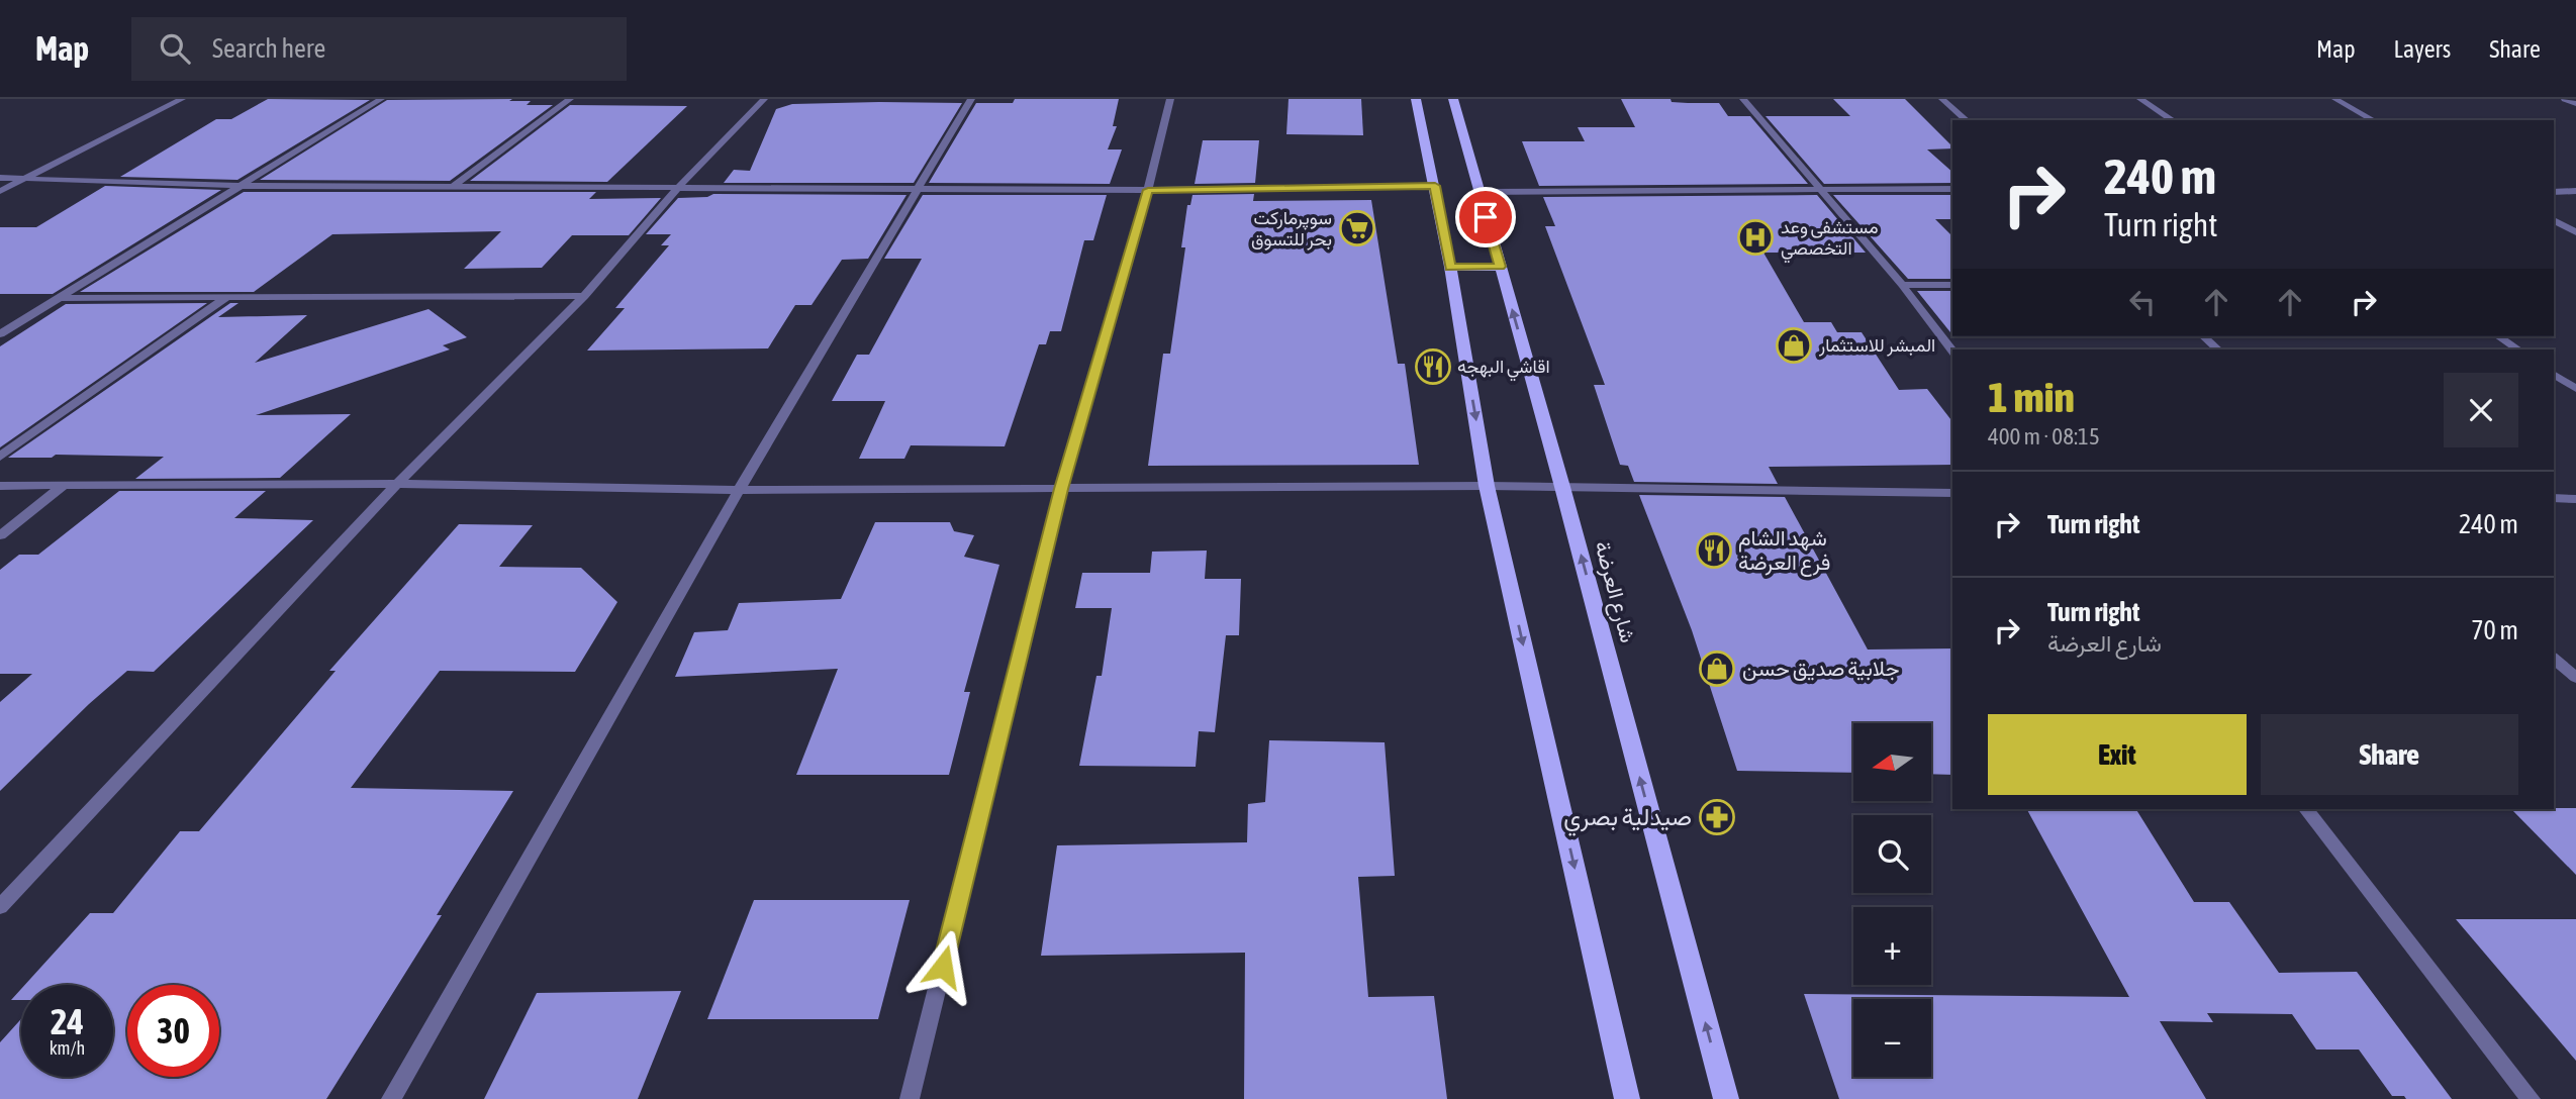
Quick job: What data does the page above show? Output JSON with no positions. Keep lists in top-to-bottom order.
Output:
{
  "streets": {
    "main road": ["شارع العرضة"]
  },
  "places": {
    "supermarket": ["سوپرمارکت بحر للتسوق"],
    "hospital": ["مستشفى وعد التخصصي"],
    "shop": ["المبشر للاستثمار", "جلابية صديق حسن"],
    "restaurant": ["اقاشي البهجه", "شهد الشام فرع العرضة"],
    "pharmacy": ["صيدلية بصري"]
  },
  "north": "left",
  "page": {
    "header": "Map",
    "search": "Search here",
    "nav": ["Map", "Layers", "Share"],
    "turn": ["240 m", "Turn right"],
    "heading": ["1 min", "400 m · 08:15"],
    "list": [
      {
        "name": "Turn right",
        "value": "240 m"
      },
      {
        "name": "Turn right",
        "note": "شارع العرضة",
        "value": "70 m"
      }
    ],
    "buttons": ["Exit", "Share"],
    "map_buttons": ["+", "−"],
    "speed": "24 km/h",
    "limit": "30"
  }
}
